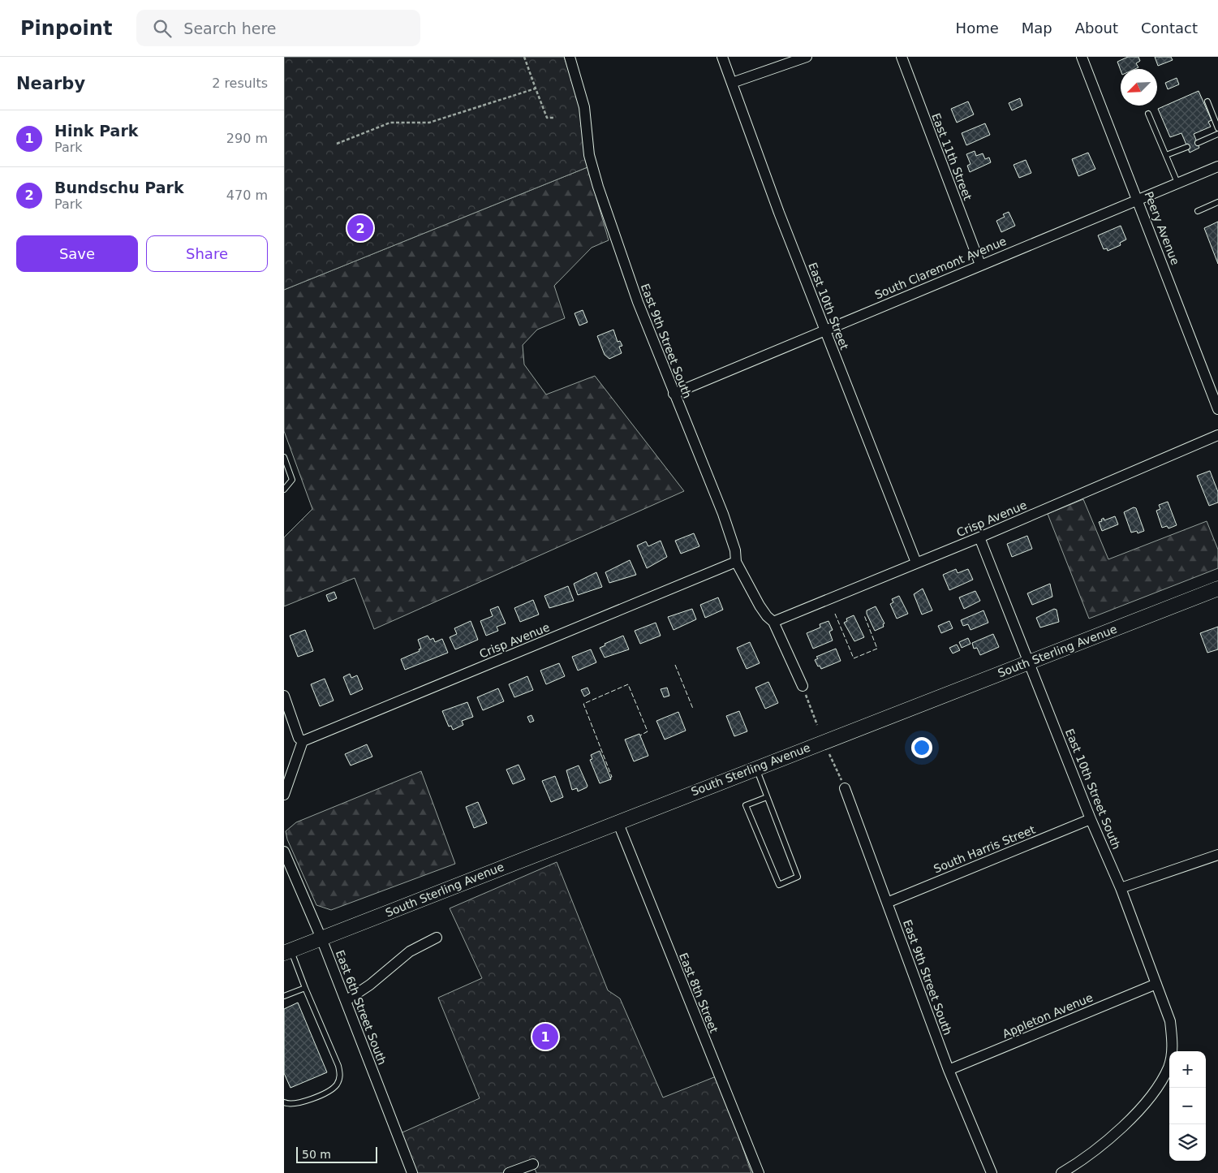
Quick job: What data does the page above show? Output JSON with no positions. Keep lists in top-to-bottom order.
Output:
{
  "streets": {
    "main road": ["South Sterling Avenue"],
    "street": [
      "East 11th Street",
      "Peery Avenue",
      "South Claremont Avenue",
      "East 10th Street",
      "East 9th Street South",
      "Crisp Avenue",
      "East 10th Street South",
      "South Harris Street",
      "East 8th Street",
      "East 6th Street South",
      "Appleton Avenue"
    ]
  },
  "crossings": [
    ["East 11th Street", "South Claremont Avenue"],
    ["Peery Avenue", "South Claremont Avenue"],
    ["South Claremont Avenue", "East 10th Street"],
    ["South Claremont Avenue", "East 9th Street South"],
    ["East 10th Street", "Crisp Avenue"],
    ["East 9th Street South", "Crisp Avenue"],
    ["East 9th Street South", "South Harris Street"],
    ["East 9th Street South", "Appleton Avenue"],
    ["Crisp Avenue", "East 10th Street South"],
    ["South Sterling Avenue", "East 10th Street South"],
    ["South Sterling Avenue", "East 8th Street"],
    ["South Sterling Avenue", "East 6th Street South"],
    ["East 10th Street South", "South Harris Street"],
    ["East 10th Street South", "Appleton Avenue"]
  ],
  "scale_bar": "50 m",
  "north": "bottom left",
  "page": {
    "header": "Pinpoint",
    "search": "Search here",
    "nav": [
      "Home",
      "Map",
      "About",
      "Contact"
    ],
    "heading": ["Nearby", "2 results"],
    "list": [
      {
        "mark": "1",
        "name": "Hink Park",
        "note": "Park",
        "value": "290 m"
      },
      {
        "mark": "2",
        "name": "Bundschu Park",
        "note": "Park",
        "value": "470 m"
      }
    ],
    "pins": ["2", "1"],
    "buttons": ["Save", "Share"],
    "map_buttons": ["+", "−"],
    "scale": "50 m"
  }
}
